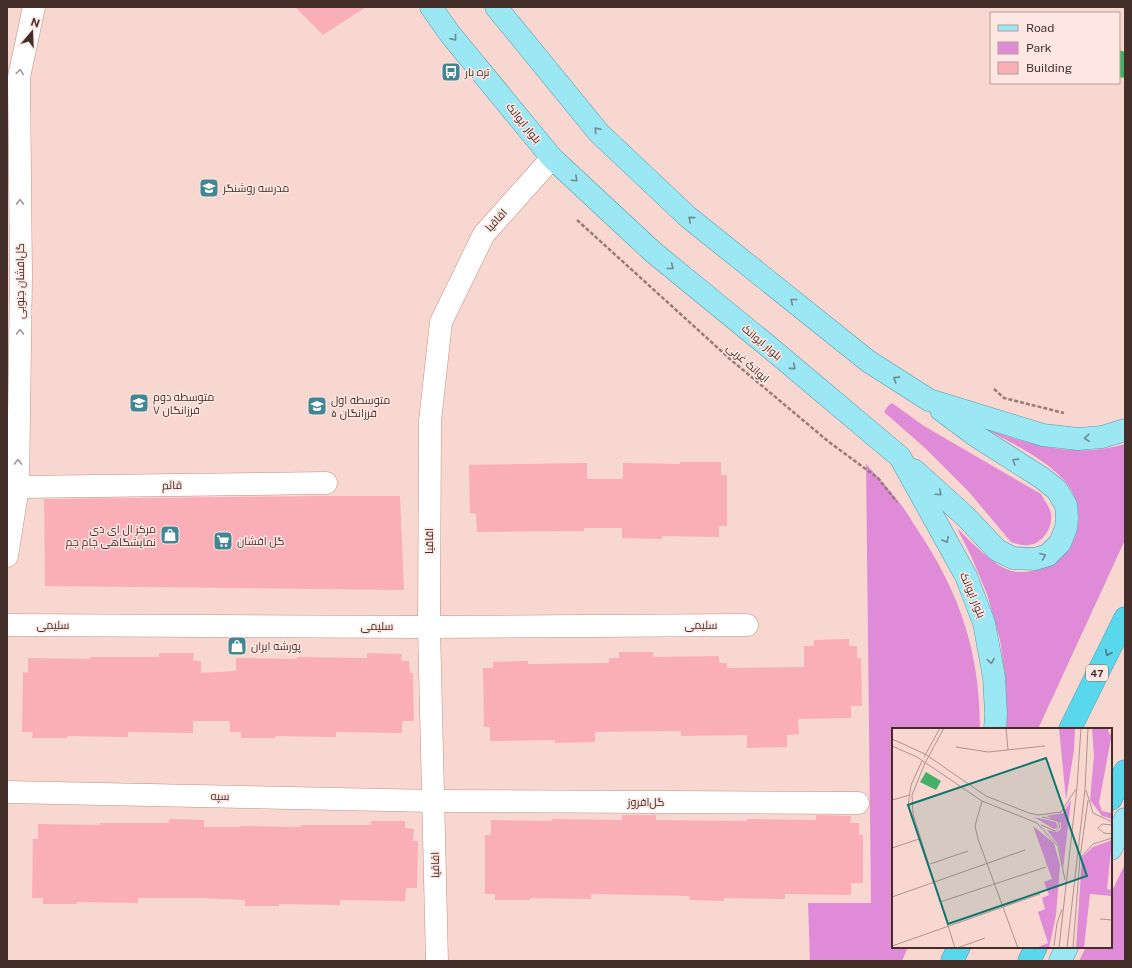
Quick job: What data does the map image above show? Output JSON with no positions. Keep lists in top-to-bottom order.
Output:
{
  "streets": {
    "highway": ["47"],
    "main road": ["بلوار ایوانک"],
    "street": [
      "اقاقیا",
      "گل‌افشان جنوبی",
      "قائم",
      "سلیمی",
      "سپه",
      "گل‌افروز"
    ],
    "path": ["ایوانک غربی"]
  },
  "crossings": [
    ["بلوار ایوانک", "اقاقیا"],
    ["اقاقیا", "سلیمی"],
    ["اقاقیا", "سپه"],
    ["اقاقیا", "گل‌افروز"],
    ["گل‌افشان جنوبی", "قائم"],
    ["سپه", "گل‌افروز"]
  ],
  "one_way": ["گل‌افشان جنوبی"],
  "places": {
    "bus stop": ["تره بار"],
    "school or university": ["مدرسه روشنگر", "متوسطه دوم فرزانگان ۷", "متوسطه اول فرزانگان ۵"],
    "shop": ["مرکز ال ای دی نمایشگاهی جام جم", "پورشه ایران"],
    "supermarket": ["گل افشان"]
  },
  "legend": ["Road", "Park", "Building"],
  "north": "top"
}
